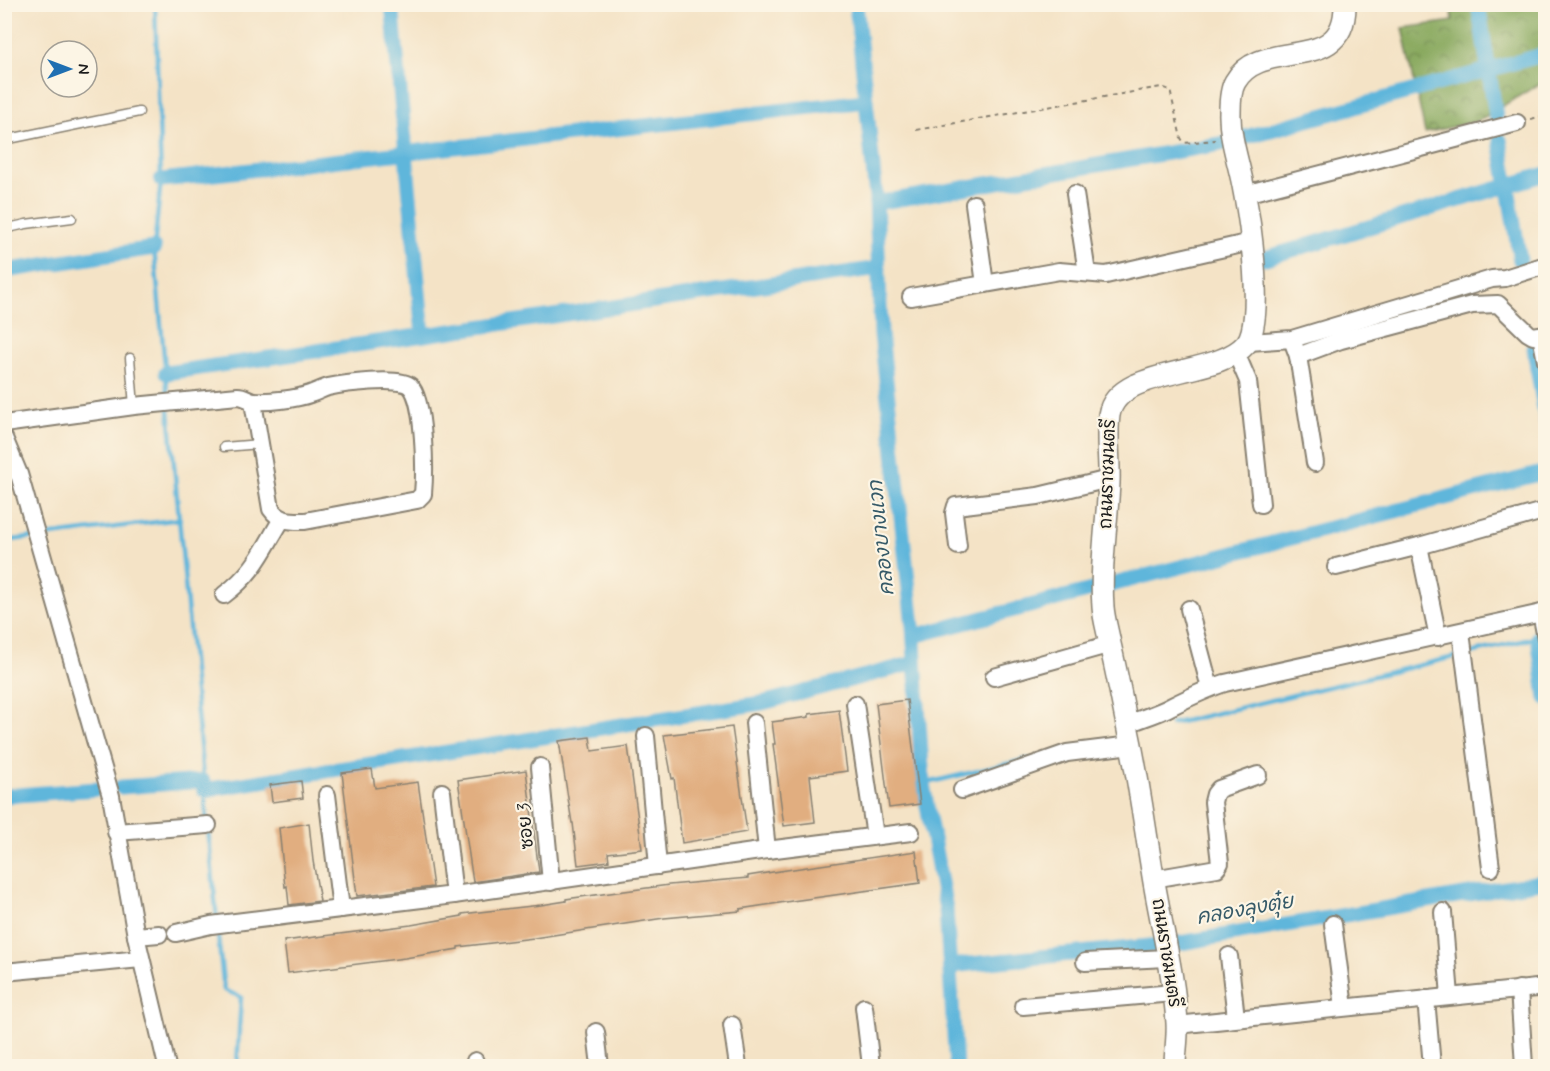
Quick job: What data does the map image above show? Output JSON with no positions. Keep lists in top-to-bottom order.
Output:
{
  "streets": {
    "street": ["ถนนราชมนตรี", "ซอย 3"]
  },
  "water": ["คลองบางแวก", "คลองลุงตุ๋ย"],
  "north": "right"
}
